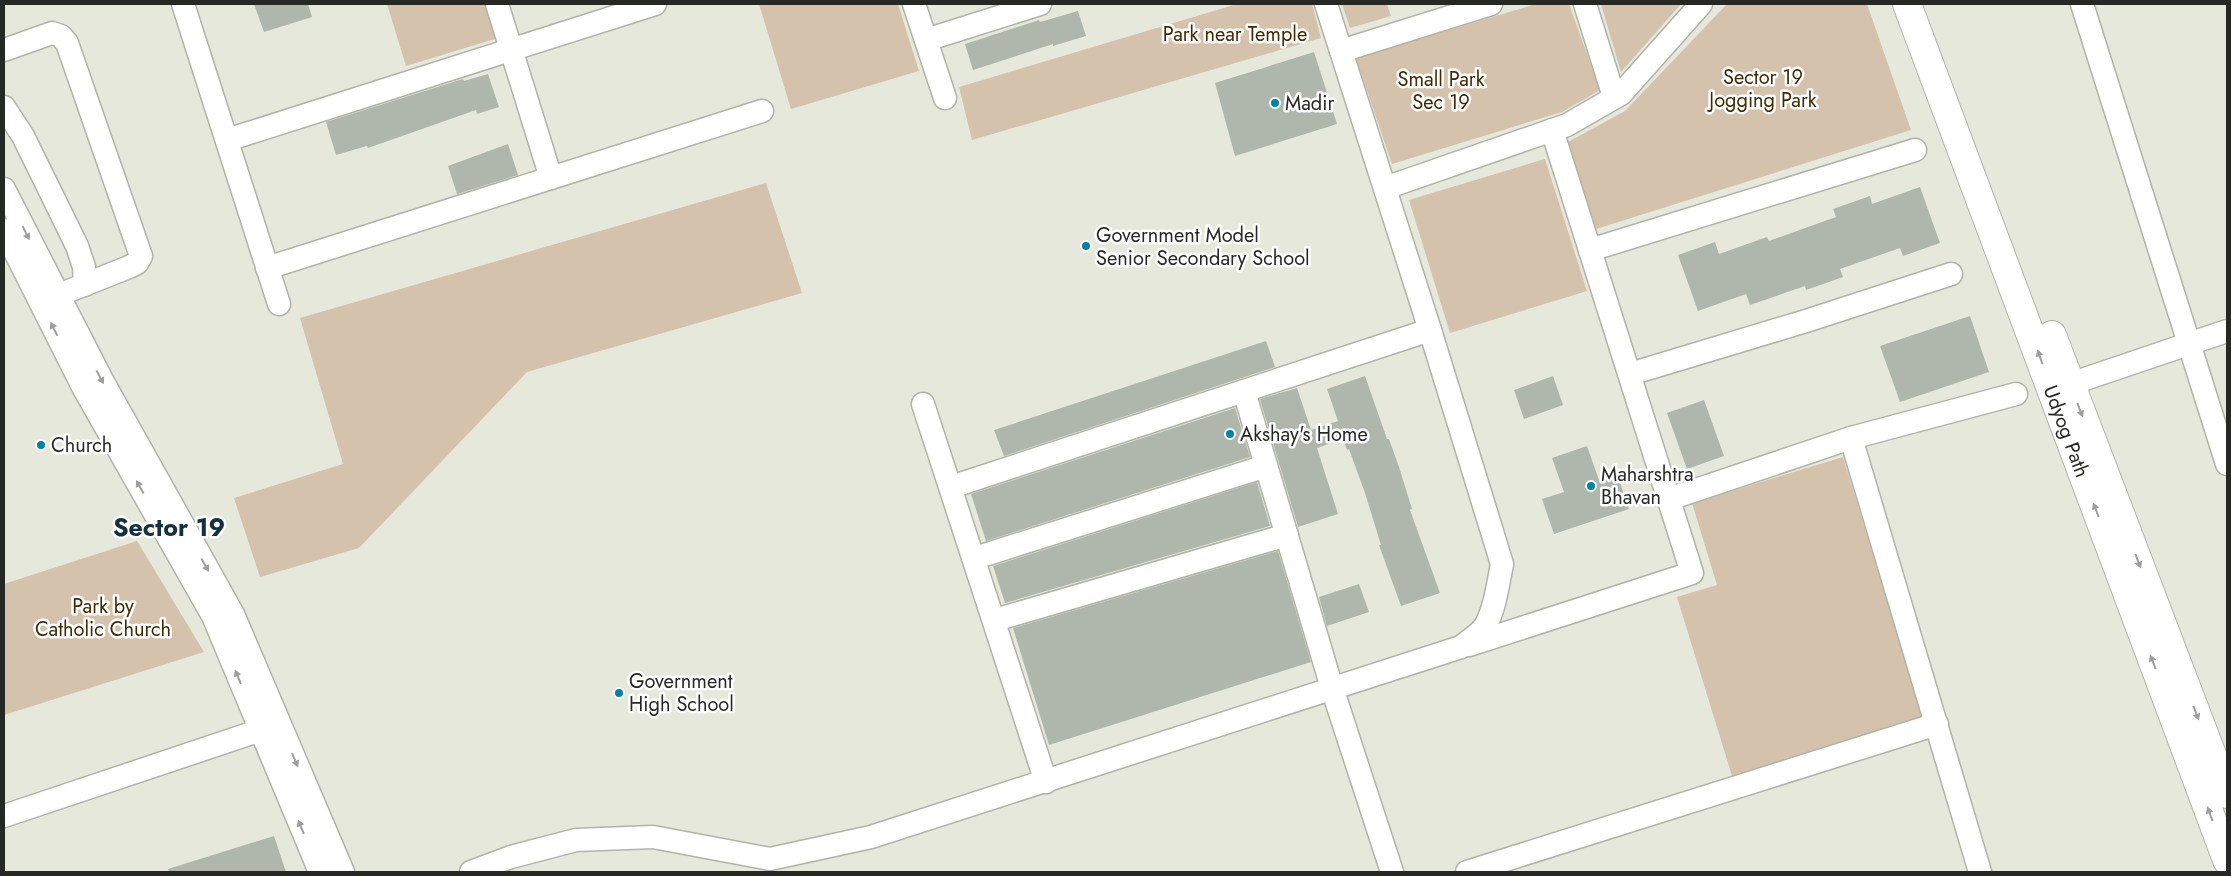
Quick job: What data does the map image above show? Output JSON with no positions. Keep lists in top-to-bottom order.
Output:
{
  "streets": {
    "main road": ["Udyog Path"]
  },
  "districts": ["Sector 19"],
  "parks": [
    "Park near Temple",
    "Sector 19 Jogging Park",
    "Small Park Sec 19",
    "Park by Catholic Church"
  ],
  "places": [
    "Madir",
    "Government Model Senior Secondary School",
    "Akshay's Home",
    "Church",
    "Maharshtra Bhavan",
    "Government High School"
  ]
}
